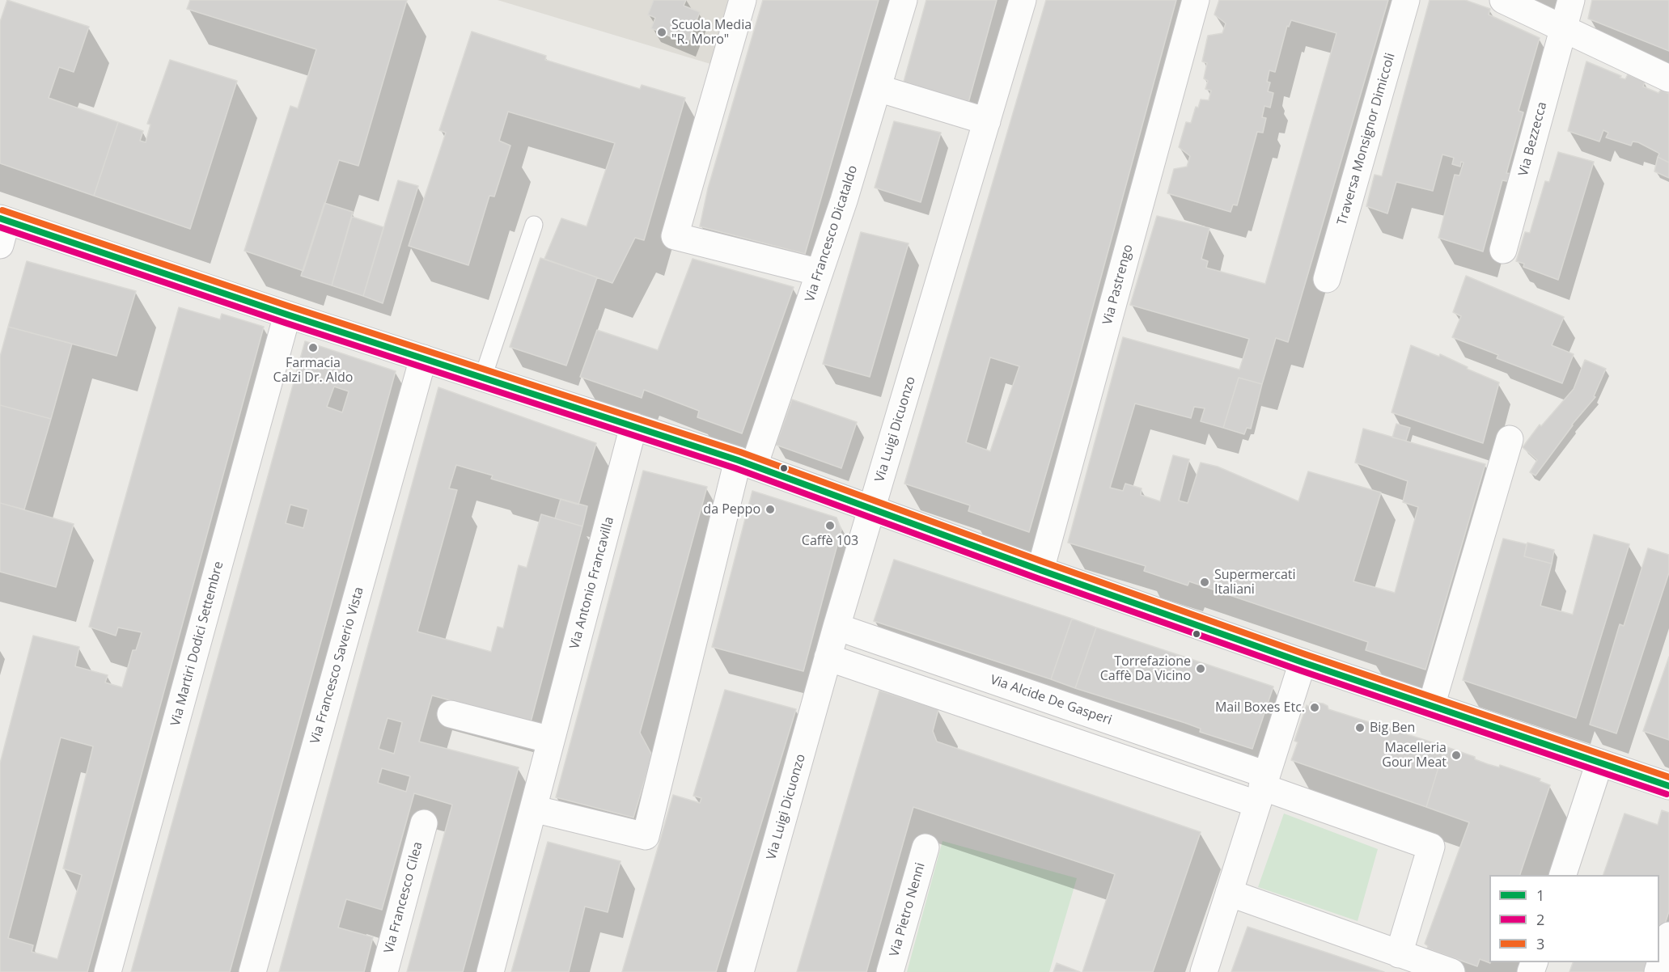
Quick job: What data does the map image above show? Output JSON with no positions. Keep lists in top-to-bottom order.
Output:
{
  "streets": {
    "street": [
      "Traversa Monsignor Dimiccoli",
      "Via Bezzecca",
      "Via Francesco Dicataldo",
      "Via Pastrengo",
      "Via Luigi Dicuonzo",
      "Via Antonio Francavilla",
      "Via Martiri Dodici Settembre",
      "Via Francesco Saverio Vista",
      "Via Alcide De Gasperi",
      "Via Francesco Cilea",
      "Via Pietro Nenni"
    ]
  },
  "crossings": [
    ["Via Francesco Dicataldo", "Via Antonio Francavilla"],
    ["Via Luigi Dicuonzo", "Via Alcide De Gasperi"]
  ],
  "places": [
    "Scuola Media \"R. Moro\"",
    "Farmacia Calzi Dr. Aldo",
    "da Peppo",
    "Caffè 103",
    "Supermercati Italiani",
    "Torrefazione Caffè Da Vicino",
    "Mail Boxes Etc.",
    "Big Ben",
    "Macelleria Gour Meat"
  ],
  "lines": ["transit line 3", "transit line 1", "transit line 2"],
  "legend": ["1", "2", "3"]
}
